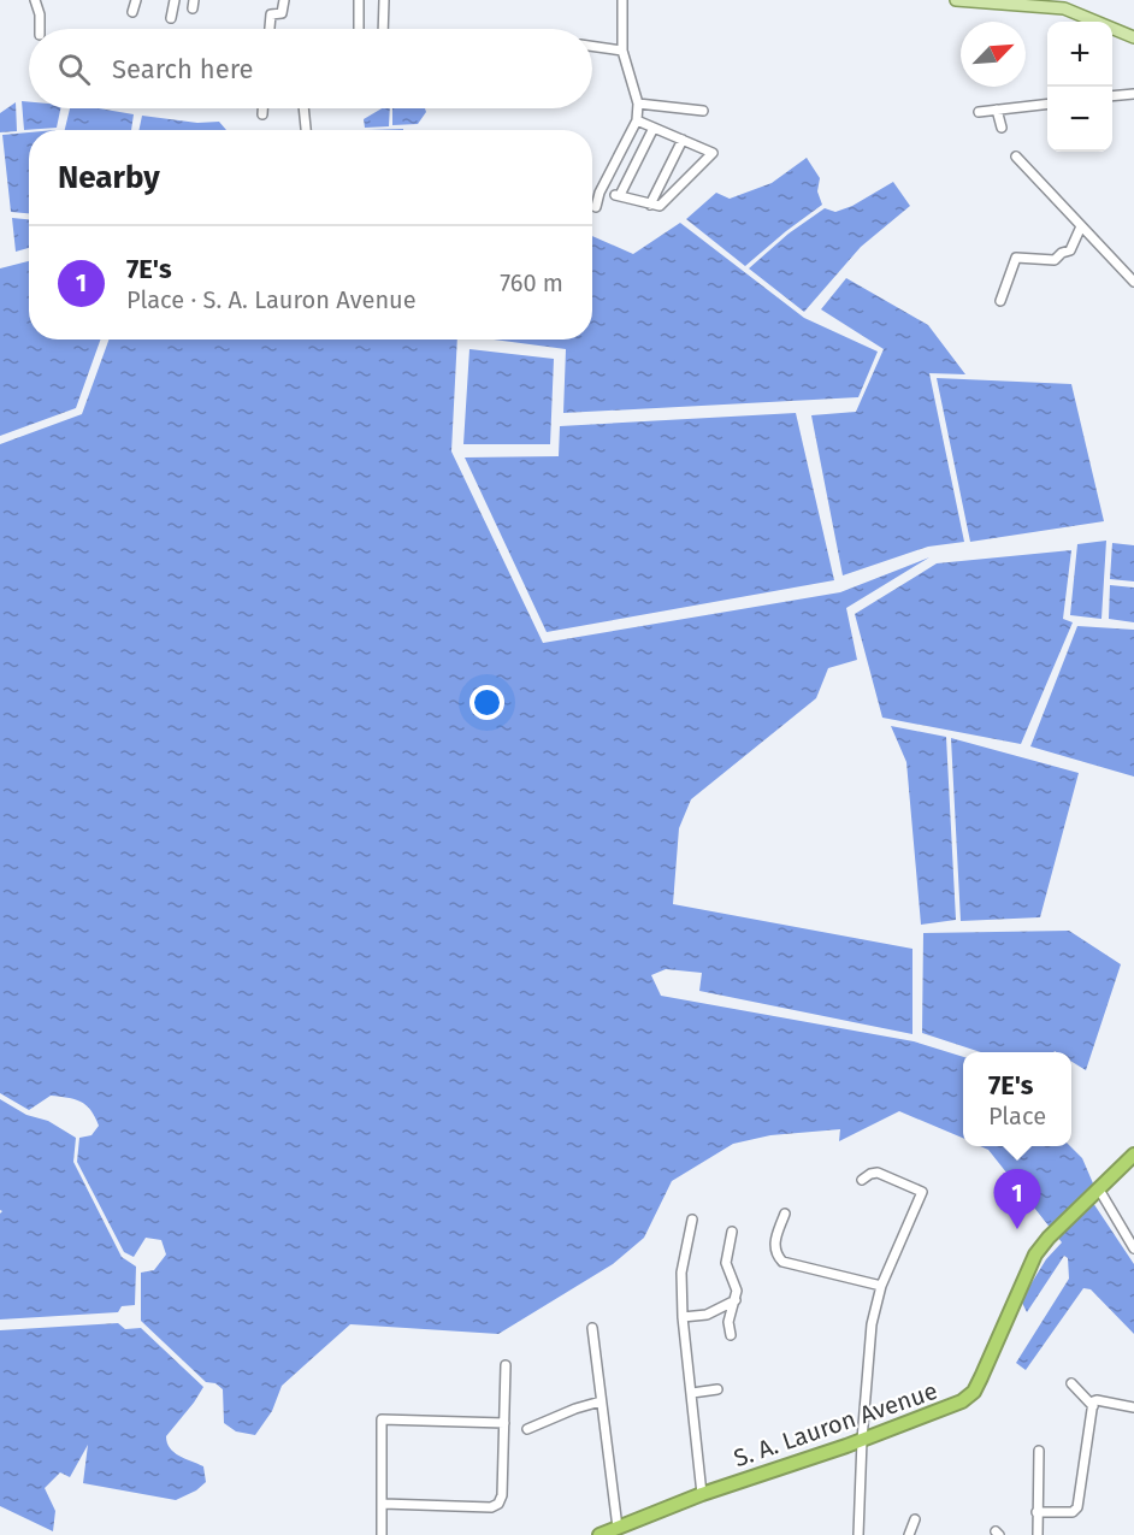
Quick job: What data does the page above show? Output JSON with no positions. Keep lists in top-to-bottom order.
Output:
{
  "streets": {
    "highway": ["S. A. Lauron Avenue"]
  },
  "north": "top right",
  "page": {
    "map_buttons": ["+", "−"],
    "search": "Search here",
    "heading": "Nearby",
    "list": [
      {
        "mark": "1",
        "name": "7E's",
        "note": "Place · S. A. Lauron Avenue",
        "value": "760 m"
      }
    ],
    "popup": ["7E's", "Place"],
    "pins": "1"
  }
}
